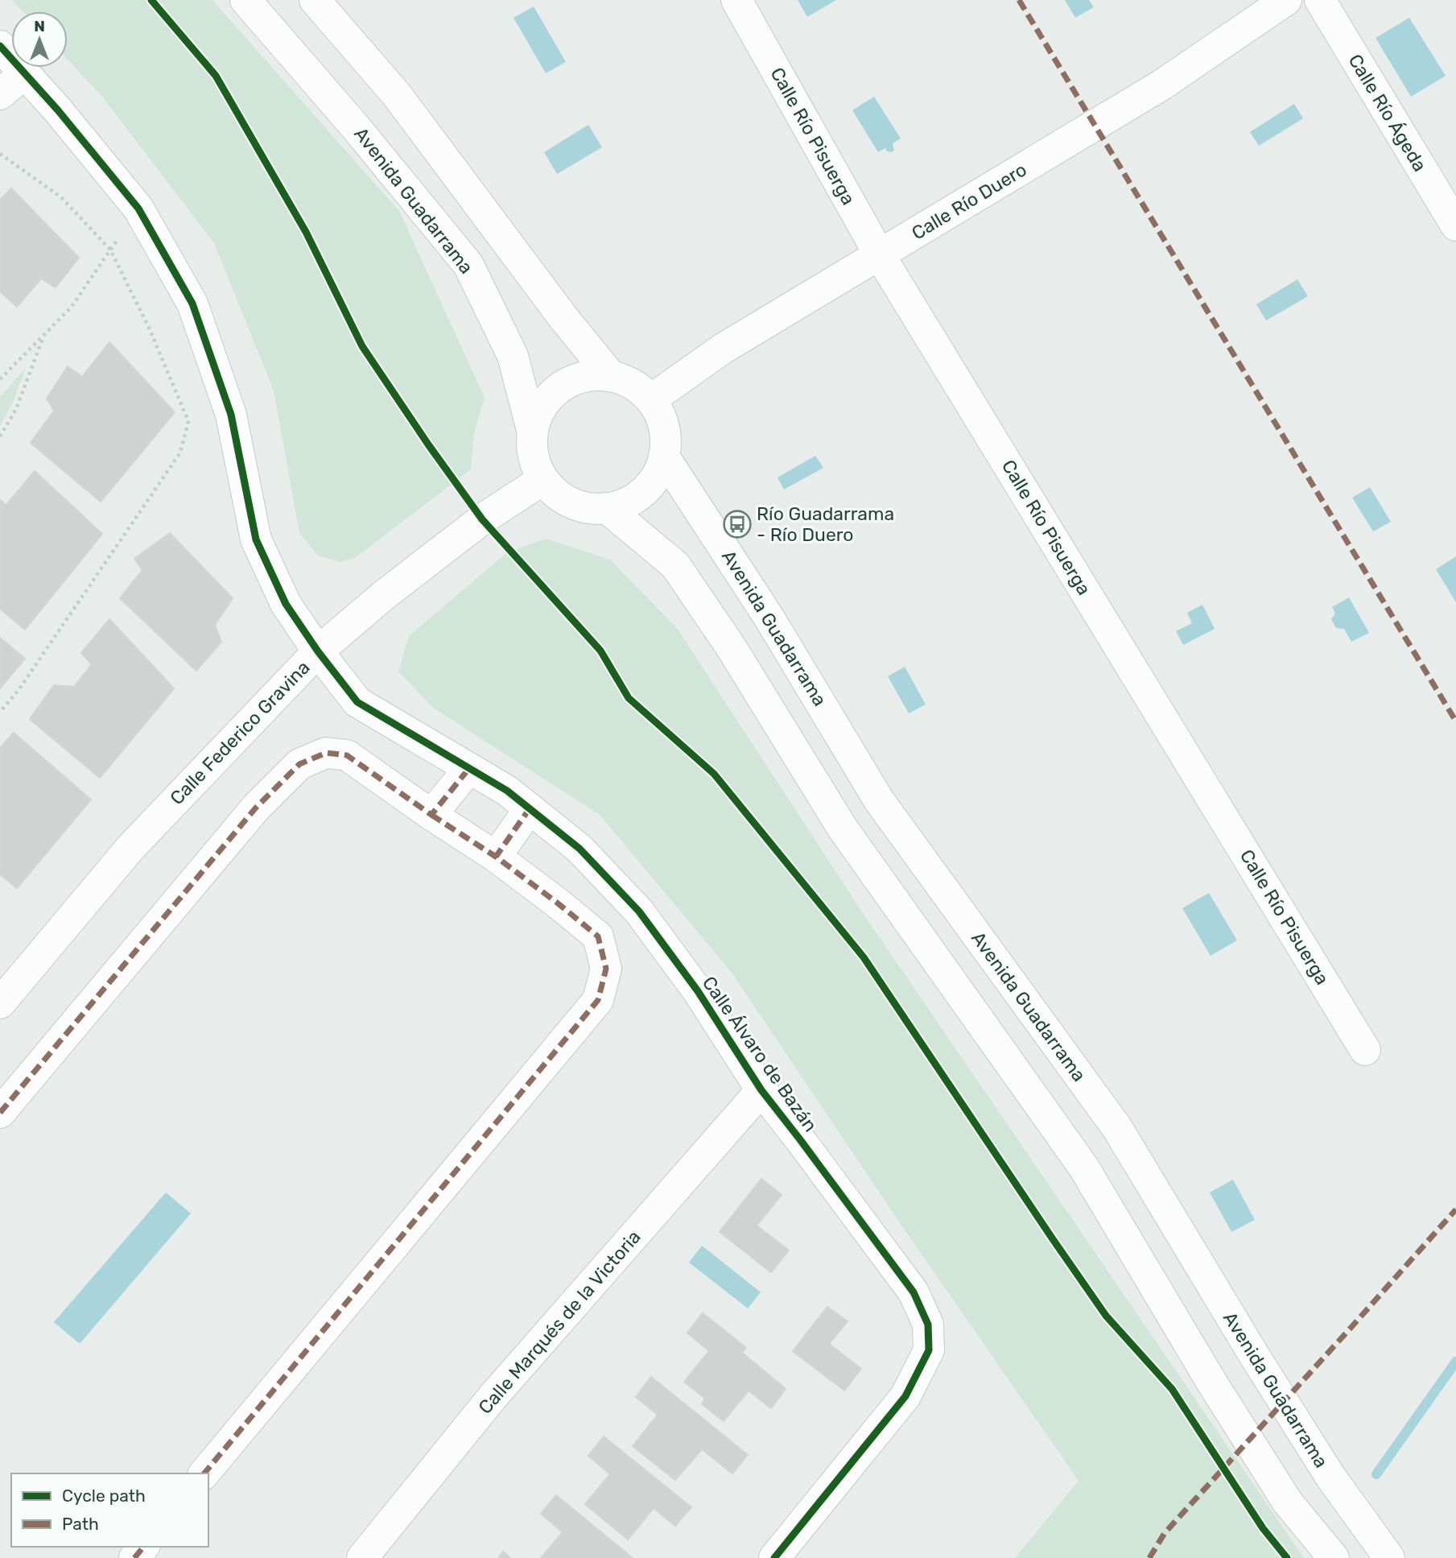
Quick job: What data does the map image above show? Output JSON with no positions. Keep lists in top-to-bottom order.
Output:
{
  "streets": {
    "street": [
      "Calle Río Ágeda",
      "Calle Río Pisuerga",
      "Avenida Guadarrama",
      "Calle Río Duero",
      "Calle Federico Gravina",
      "Calle Álvaro de Bazán",
      "Calle Marqués de la Victoria"
    ]
  },
  "crossings": [
    ["Calle Río Pisuerga", "Calle Río Duero"],
    ["Avenida Guadarrama", "Calle Río Duero"],
    ["Avenida Guadarrama", "Calle Federico Gravina"],
    ["Calle Río Duero", "Calle Federico Gravina"],
    ["Calle Federico Gravina", "Calle Álvaro de Bazán"],
    ["Calle Álvaro de Bazán", "Calle Marqués de la Victoria"]
  ],
  "places": {
    "bus stop": ["Río Guadarrama - Río Duero"]
  },
  "legend": ["Cycle path", "Path"],
  "north": "top"
}
